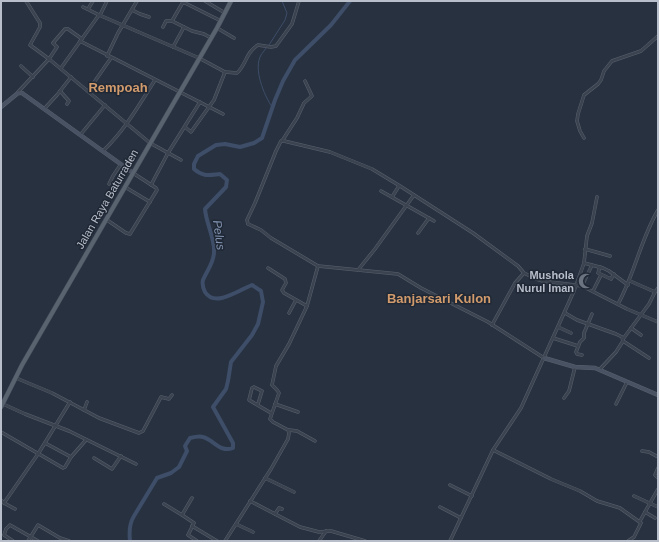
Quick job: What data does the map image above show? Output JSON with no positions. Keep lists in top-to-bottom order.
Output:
{
  "streets": {
    "main road": ["Jalan Raya Baturraden"]
  },
  "districts": ["Rempoah", "Banjarsari Kulon"],
  "water": ["Pelus"],
  "places": {
    "mosque": ["Mushola Nurul Iman"]
  }
}
